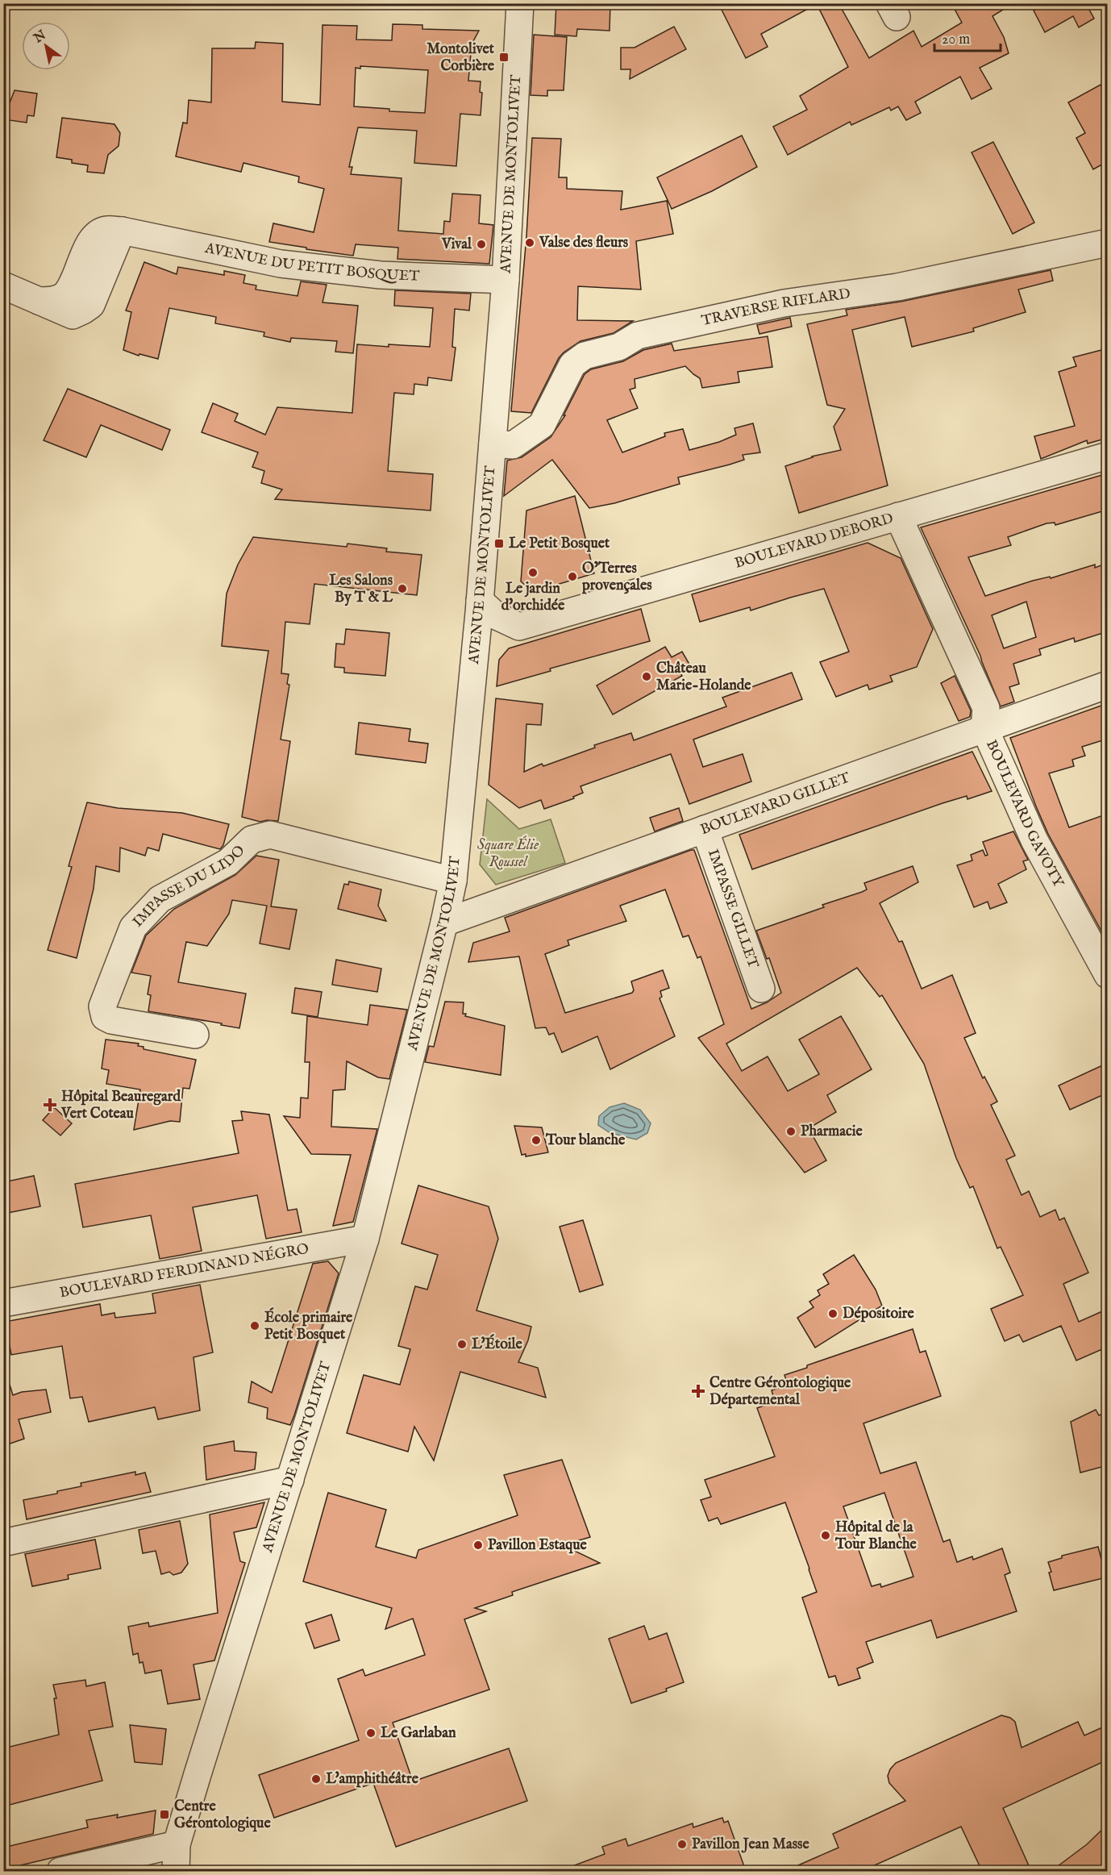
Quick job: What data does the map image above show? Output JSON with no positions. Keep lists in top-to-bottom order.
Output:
{
  "streets": {
    "street": [
      "AVENUE DE MONTOLIVET",
      "AVENUE DU PETIT BOSQUET",
      "TRAVERSE RIFLARD",
      "BOULEVARD DEBORD",
      "BOULEVARD GILLET",
      "BOULEVARD GAVOTY",
      "IMPASSE DU LIDO",
      "IMPASSE GILLET",
      "BOULEVARD FERDINAND NÉGRO"
    ]
  },
  "crossings": [
    ["AVENUE DE MONTOLIVET", "AVENUE DU PETIT BOSQUET"],
    ["AVENUE DE MONTOLIVET", "TRAVERSE RIFLARD"],
    ["AVENUE DE MONTOLIVET", "BOULEVARD DEBORD"],
    ["AVENUE DE MONTOLIVET", "BOULEVARD GILLET"],
    ["AVENUE DE MONTOLIVET", "IMPASSE DU LIDO"],
    ["AVENUE DE MONTOLIVET", "BOULEVARD FERDINAND NÉGRO"],
    ["BOULEVARD DEBORD", "BOULEVARD GAVOTY"],
    ["BOULEVARD GILLET", "BOULEVARD GAVOTY"],
    ["BOULEVARD GILLET", "IMPASSE GILLET"]
  ],
  "parks": ["Square Élie Roussel"],
  "places": {
    "transit": ["Montolivet Corbière", "Le Petit Bosquet", "Centre Gérontologique"],
    "other": [
      "Valse des fleurs",
      "Vival",
      "Le jardin d'orchidée",
      "O’Terres provençales",
      "Les Salons By T & L",
      "Château Marie-Holande",
      "Pharmacie",
      "Tour blanche",
      "Dépositoire",
      "École primaire Petit Bosquet",
      "L'Étoile",
      "Hôpital de la Tour Blanche",
      "Pavillon Estaque",
      "Le Garlaban",
      "L'amphithéâtre",
      "Pavillon Jean Masse"
    ],
    "health": ["Hôpital Beauregard Vert Coteau", "Centre Gérontologique Départemental"]
  },
  "scale_bar": "20 m",
  "north": "top left"
}
